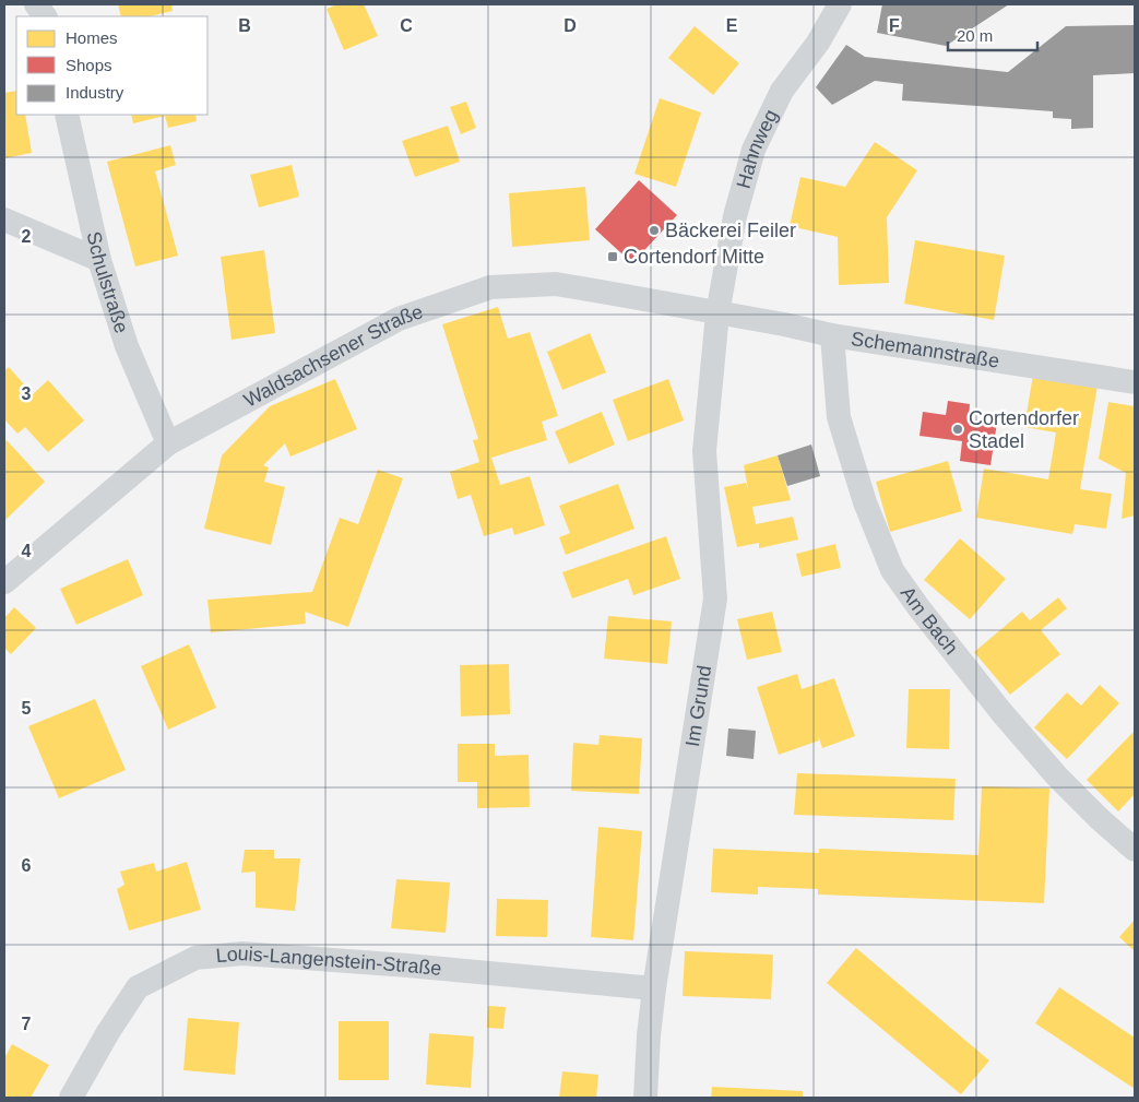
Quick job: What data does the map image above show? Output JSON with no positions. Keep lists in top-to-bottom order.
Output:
{
  "streets": {
    "street": [
      "Hahnweg",
      "Schulstraße",
      "Schemannstraße",
      "Waldsachsener Straße",
      "Am Bach",
      "Im Grund",
      "Louis-Langenstein-Straße"
    ]
  },
  "crossings": [
    ["Hahnweg", "Schemannstraße"],
    ["Hahnweg", "Waldsachsener Straße"],
    ["Hahnweg", "Im Grund"],
    ["Schulstraße", "Waldsachsener Straße"],
    ["Schemannstraße", "Waldsachsener Straße"],
    ["Schemannstraße", "Am Bach"],
    ["Schemannstraße", "Im Grund"],
    ["Waldsachsener Straße", "Im Grund"],
    ["Im Grund", "Louis-Langenstein-Straße"]
  ],
  "places": {
    "other": ["Bäckerei Feiler", "Cortendorfer Stadel"],
    "transit": ["Cortendorf Mitte"]
  },
  "legend": ["Homes", "Shops", "Industry"],
  "scale_bar": "20 m",
  "grid": {
    "columns": [
      "B",
      "C",
      "D",
      "E",
      "F"
    ],
    "rows": [
      "2",
      "3",
      "4",
      "5",
      "6",
      "7"
    ]
  }
}
